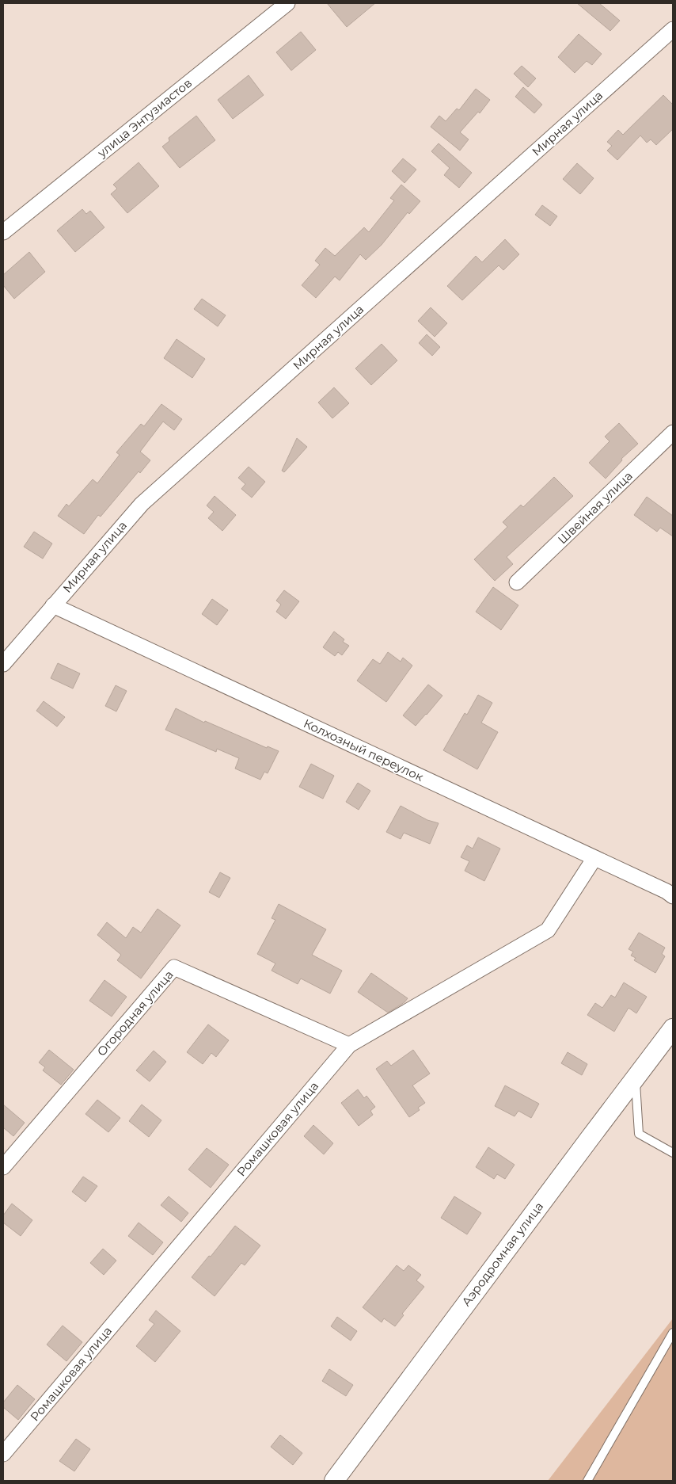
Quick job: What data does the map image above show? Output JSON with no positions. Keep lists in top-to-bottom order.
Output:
{
  "streets": {
    "street": [
      "улица Энтузиастов",
      "Мирная улица",
      "Швейная улица",
      "Колхозный переулок",
      "Огородная улица",
      "Ромашковая улица",
      "Аэродромная улица"
    ]
  },
  "crossings": [
    ["Мирная улица", "Колхозный переулок"],
    ["Колхозный переулок", "Ромашковая улица"],
    ["Огородная улица", "Ромашковая улица"]
  ]
}
